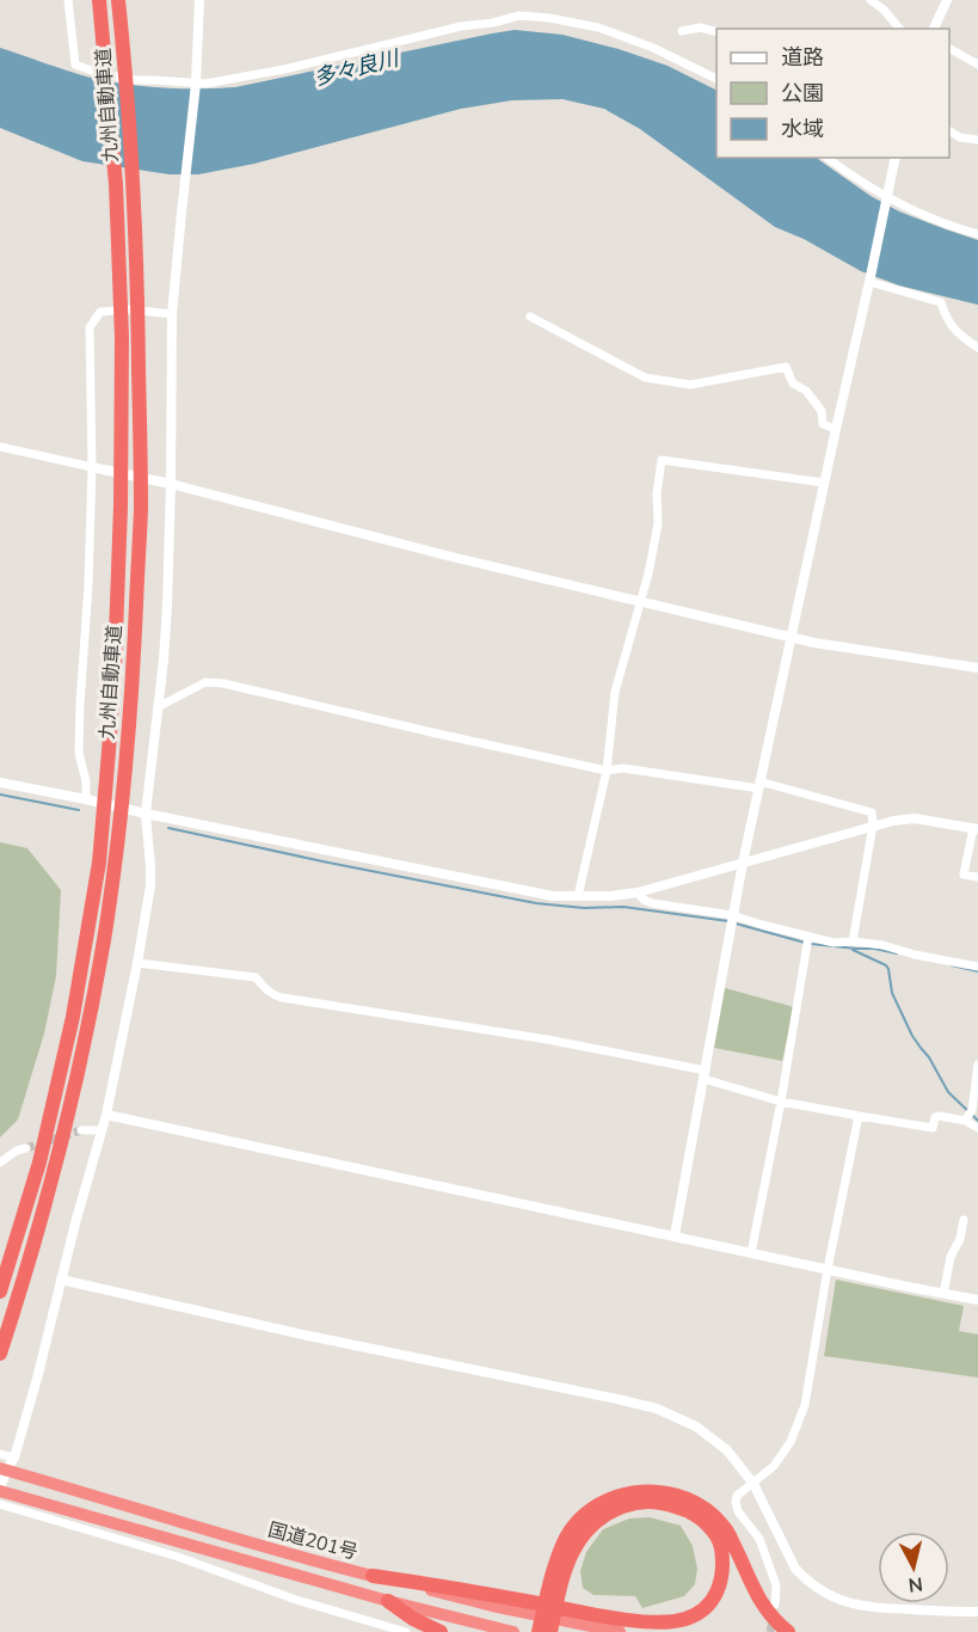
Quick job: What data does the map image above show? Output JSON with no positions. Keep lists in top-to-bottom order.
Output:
{
  "streets": {
    "highway": ["九州自動車道", "国道201号"]
  },
  "water": ["多々良川"],
  "legend": ["道路", "公園", "水域"],
  "north": "bottom"
}
